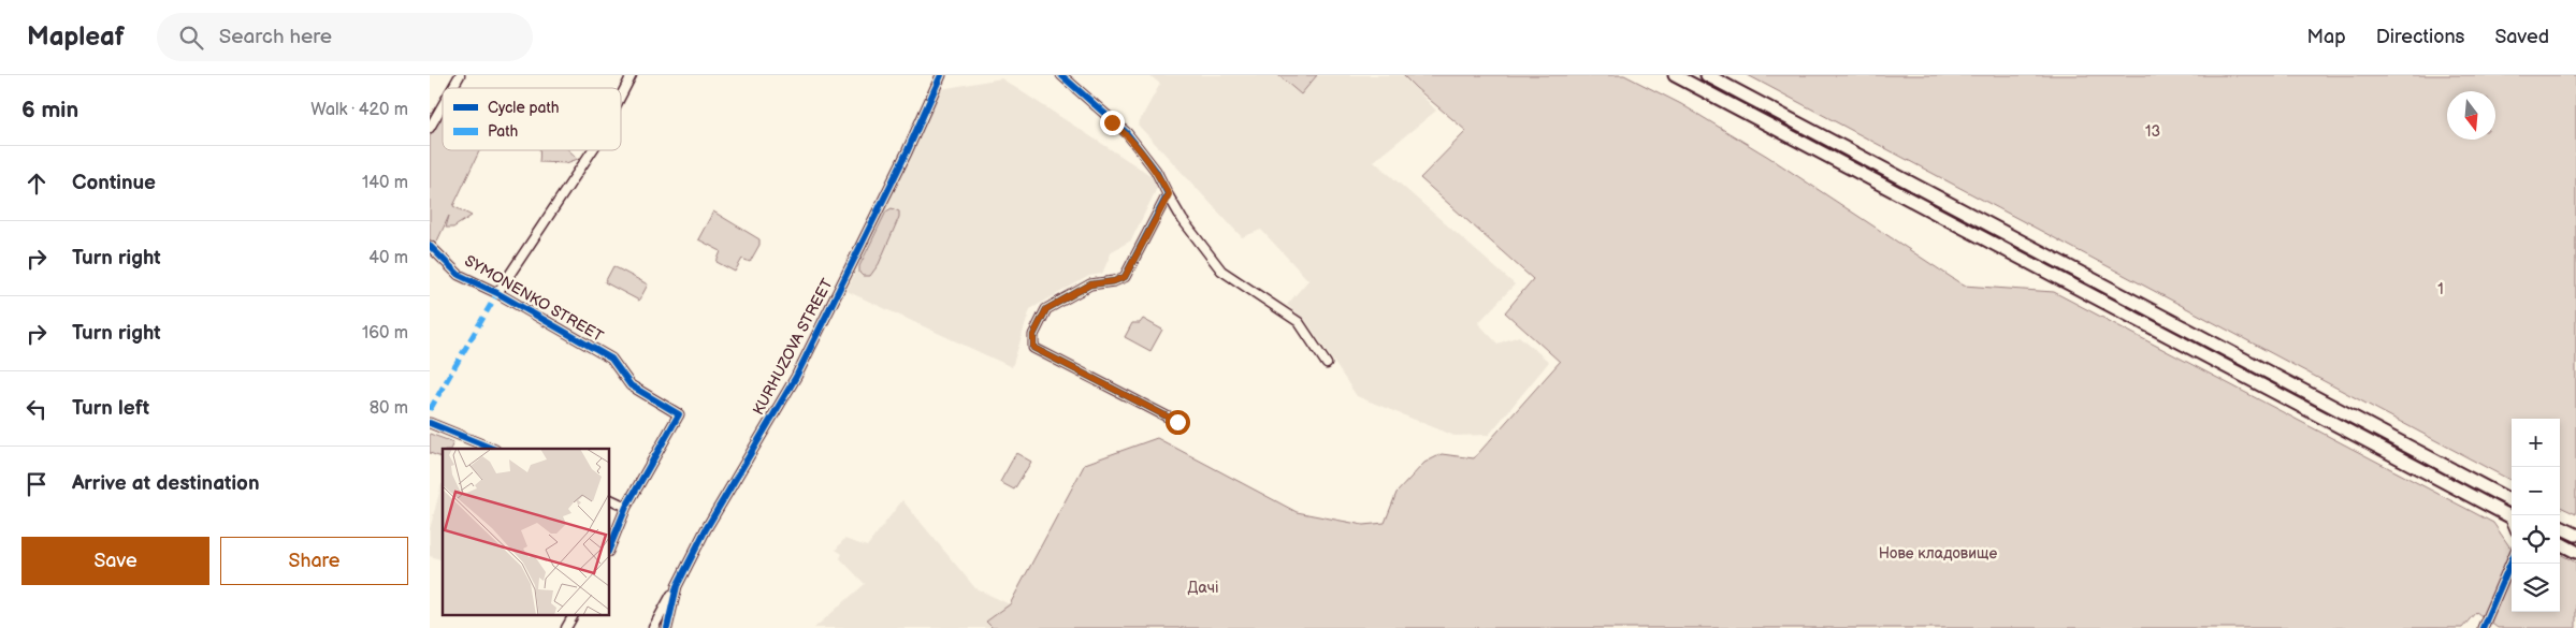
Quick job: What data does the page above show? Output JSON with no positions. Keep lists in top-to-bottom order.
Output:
{
  "streets": {
    "street": ["SYMONENKO STREET", "KURHUZOVA STREET"]
  },
  "parks": [
    "13",
    "1",
    "Нове кладовище",
    "Дачі"
  ],
  "legend": ["Cycle path", "Path"],
  "north": "bottom",
  "page": {
    "header": "Mapleaf",
    "search": "Search here",
    "nav": ["Map", "Directions", "Saved"],
    "heading": ["6 min", "Walk · 420 m"],
    "list": [
      ["Continue", "140 m"],
      ["Turn right", "40 m"],
      ["Turn right", "160 m"],
      ["Turn left", "80 m"],
      "Arrive at destination"
    ],
    "map_buttons": ["+", "−"],
    "buttons": ["Save", "Share"]
  }
}
